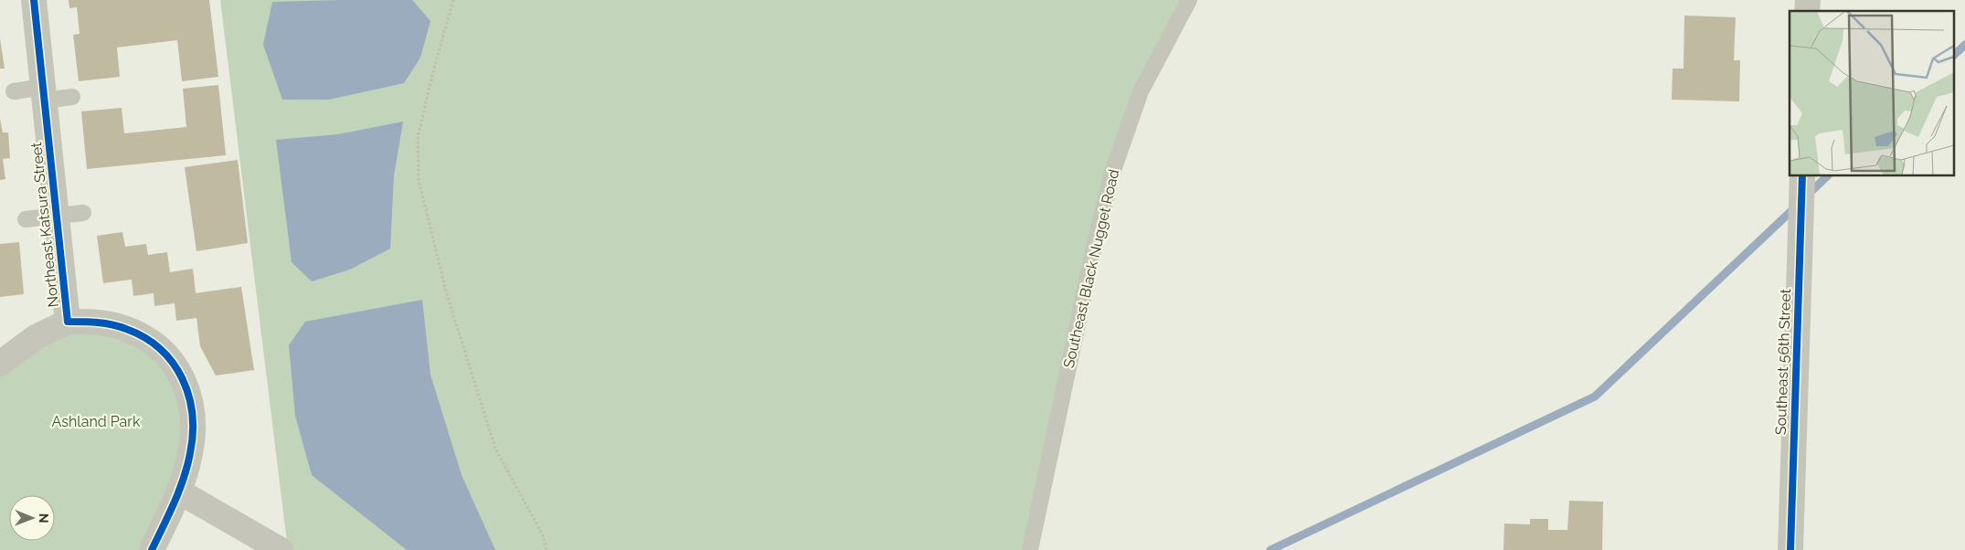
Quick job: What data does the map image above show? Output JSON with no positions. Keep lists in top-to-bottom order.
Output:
{
  "streets": {
    "street": ["Northeast Katsura Street", "Southeast 56th Street"],
    "lane": ["Southeast Black Nugget Road"]
  },
  "parks": ["Ashland Park"],
  "north": "right"
}
